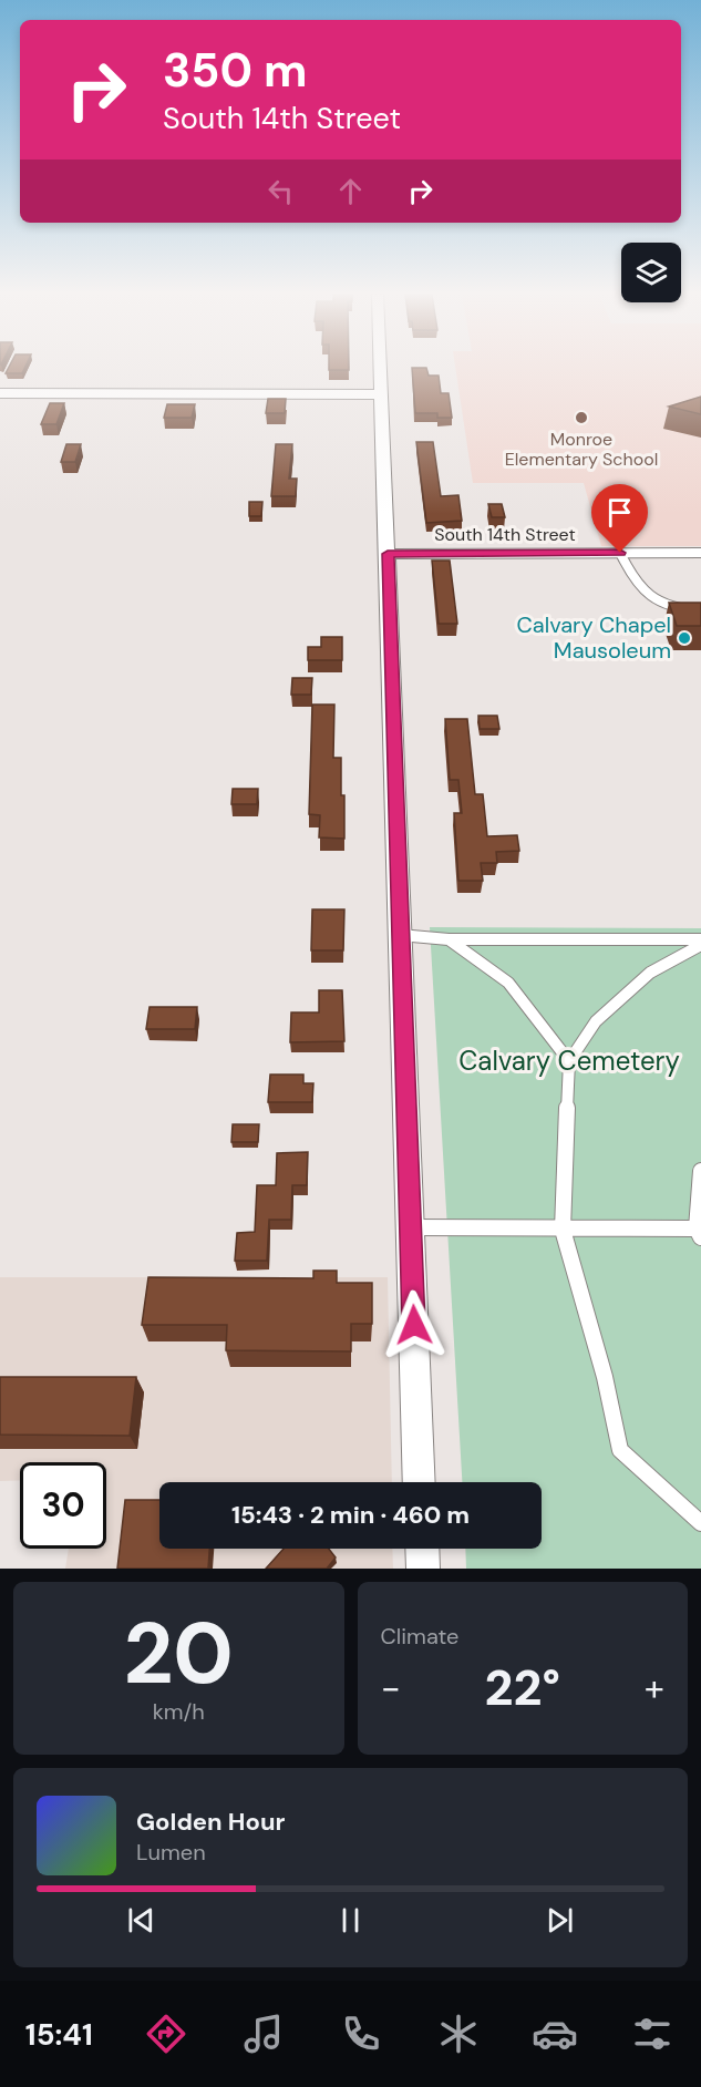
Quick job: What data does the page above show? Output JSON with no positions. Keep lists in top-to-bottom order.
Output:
{
  "streets": {
    "street": ["South 14th Street"]
  },
  "parks": ["Calvary Cemetery"],
  "places": ["Monroe Elementary School", "Calvary Chapel Mausoleum"],
  "page": {
    "turn": ["350 m", "South 14th Street"],
    "limit": "30",
    "trip": "15:43 · 2 min · 460 m",
    "tile": [
      ["20", "km/h"],
      "Climate"
    ],
    "heat": ["−", "22°", "+"],
    "song": ["Golden Hour", "Lumen"],
    "tabs": "15:41"
  }
}
